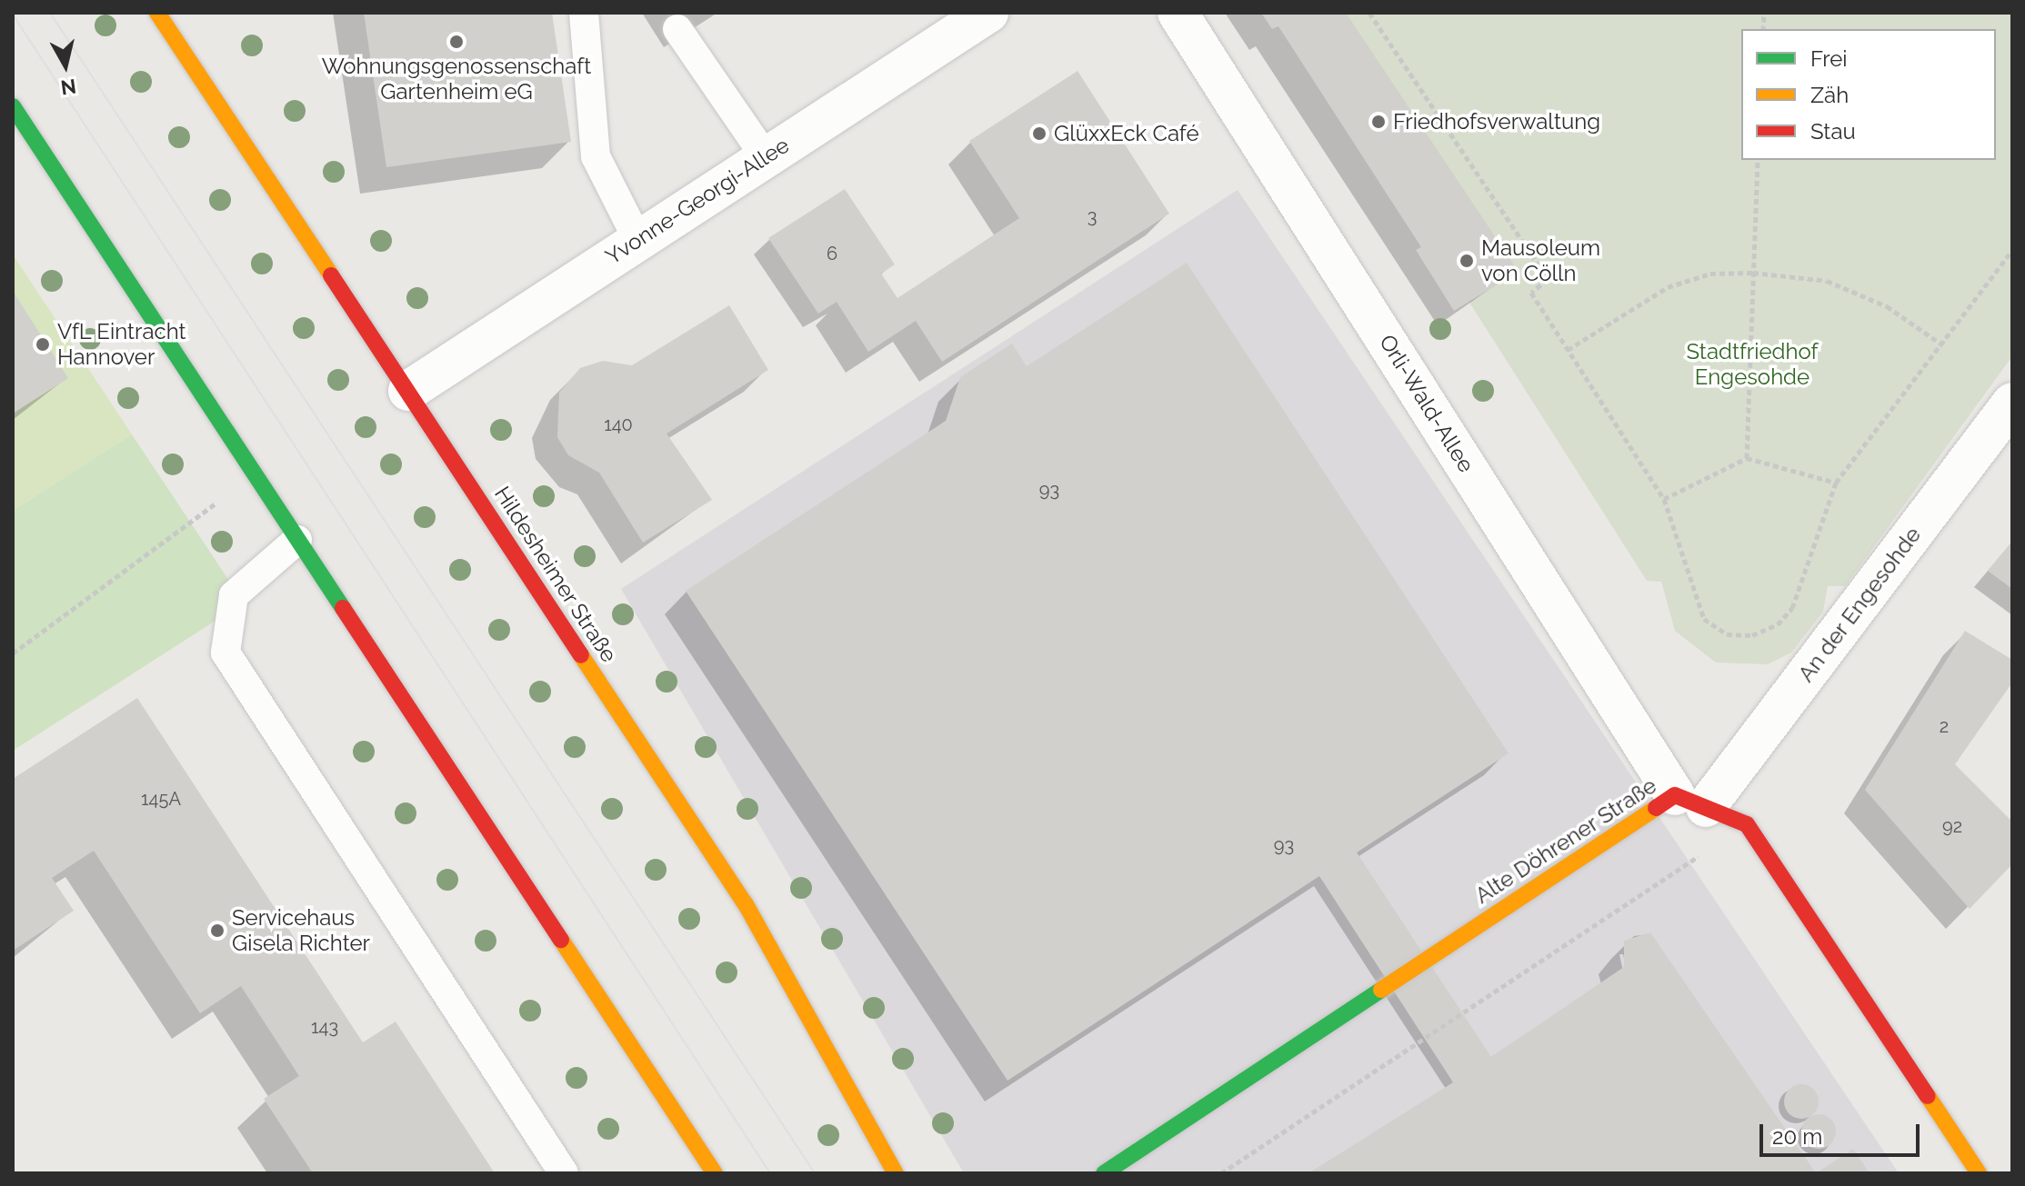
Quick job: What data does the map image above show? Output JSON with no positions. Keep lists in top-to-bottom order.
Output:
{
  "streets": {
    "main road": ["Hildesheimer Straße", "Alte Döhrener Straße"],
    "street": ["Yvonne-Georgi-Allee", "Orli-Wald-Allee", "An der Engesohde"]
  },
  "crossings": [
    ["Yvonne-Georgi-Allee", "Hildesheimer Straße"],
    ["Orli-Wald-Allee", "An der Engesohde"],
    ["Orli-Wald-Allee", "Alte Döhrener Straße"],
    ["An der Engesohde", "Alte Döhrener Straße"]
  ],
  "parks": ["Stadtfriedhof Engesohde"],
  "places": [
    "Wohnungsgenossenschaft Gartenheim eG",
    "Friedhofsverwaltung",
    "GlüxxEck Café",
    "Mausoleum von Cölln",
    "VfL Eintracht Hannover",
    "Servicehaus Gisela Richter"
  ],
  "house_numbers": [
    "3",
    "6",
    "140",
    "93",
    "2",
    "145A",
    "92",
    "93",
    "143"
  ],
  "legend": ["Frei", "Zäh", "Stau"],
  "scale_bar": "20 m",
  "north": "bottom"
}
